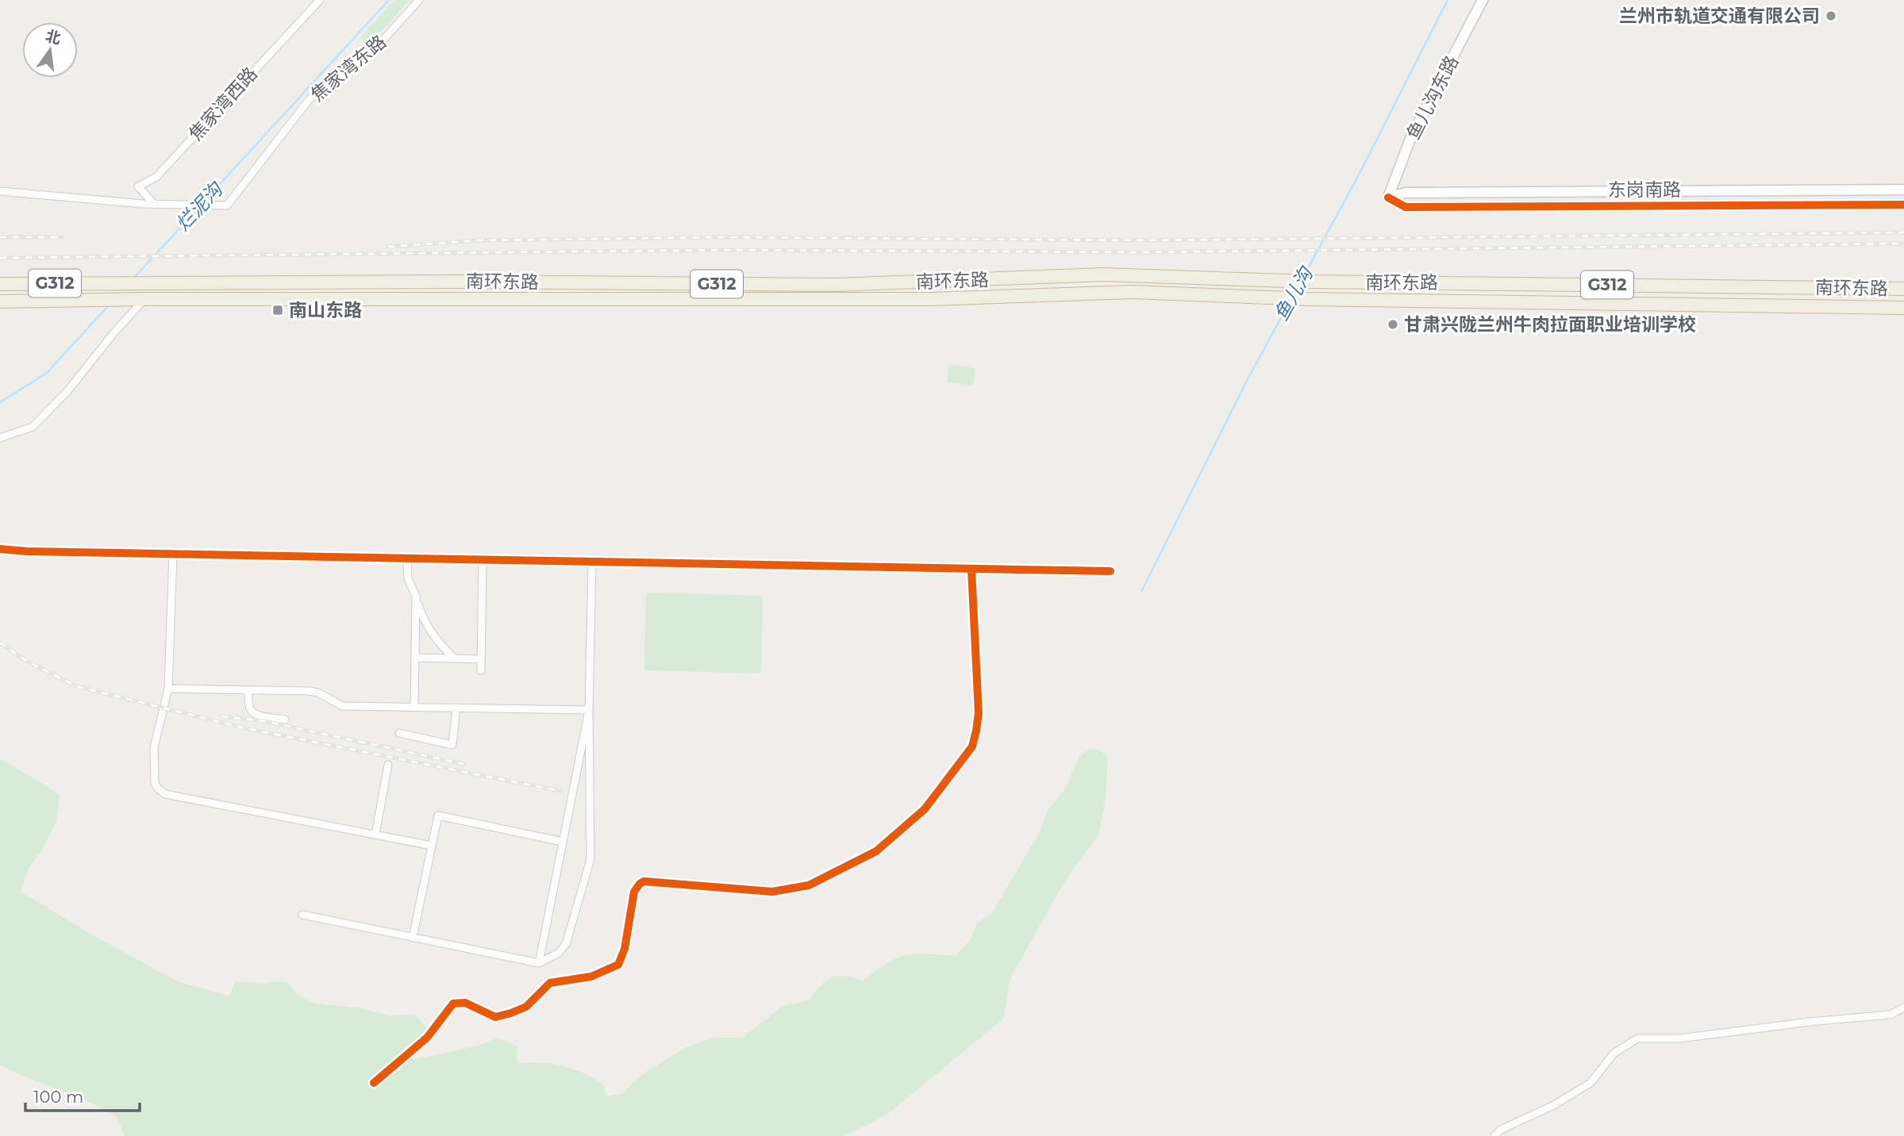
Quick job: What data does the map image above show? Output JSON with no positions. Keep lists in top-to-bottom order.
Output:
{
  "streets": {
    "highway": ["南环东路", "G312"],
    "street": [
      "焦家湾东路",
      "鱼儿沟东路",
      "焦家湾西路",
      "东岗南路"
    ]
  },
  "crossings": [
    ["焦家湾东路", "焦家湾西路"],
    ["鱼儿沟东路", "东岗南路"]
  ],
  "water": ["烂泥沟", "鱼儿沟"],
  "places": {
    "other": ["兰州市轨道交通有限公司", "甘肃兴陇兰州牛肉拉面职业培训学校"],
    "transit": ["南山东路"]
  },
  "scale_bar": "100 m",
  "north": "top"
}
